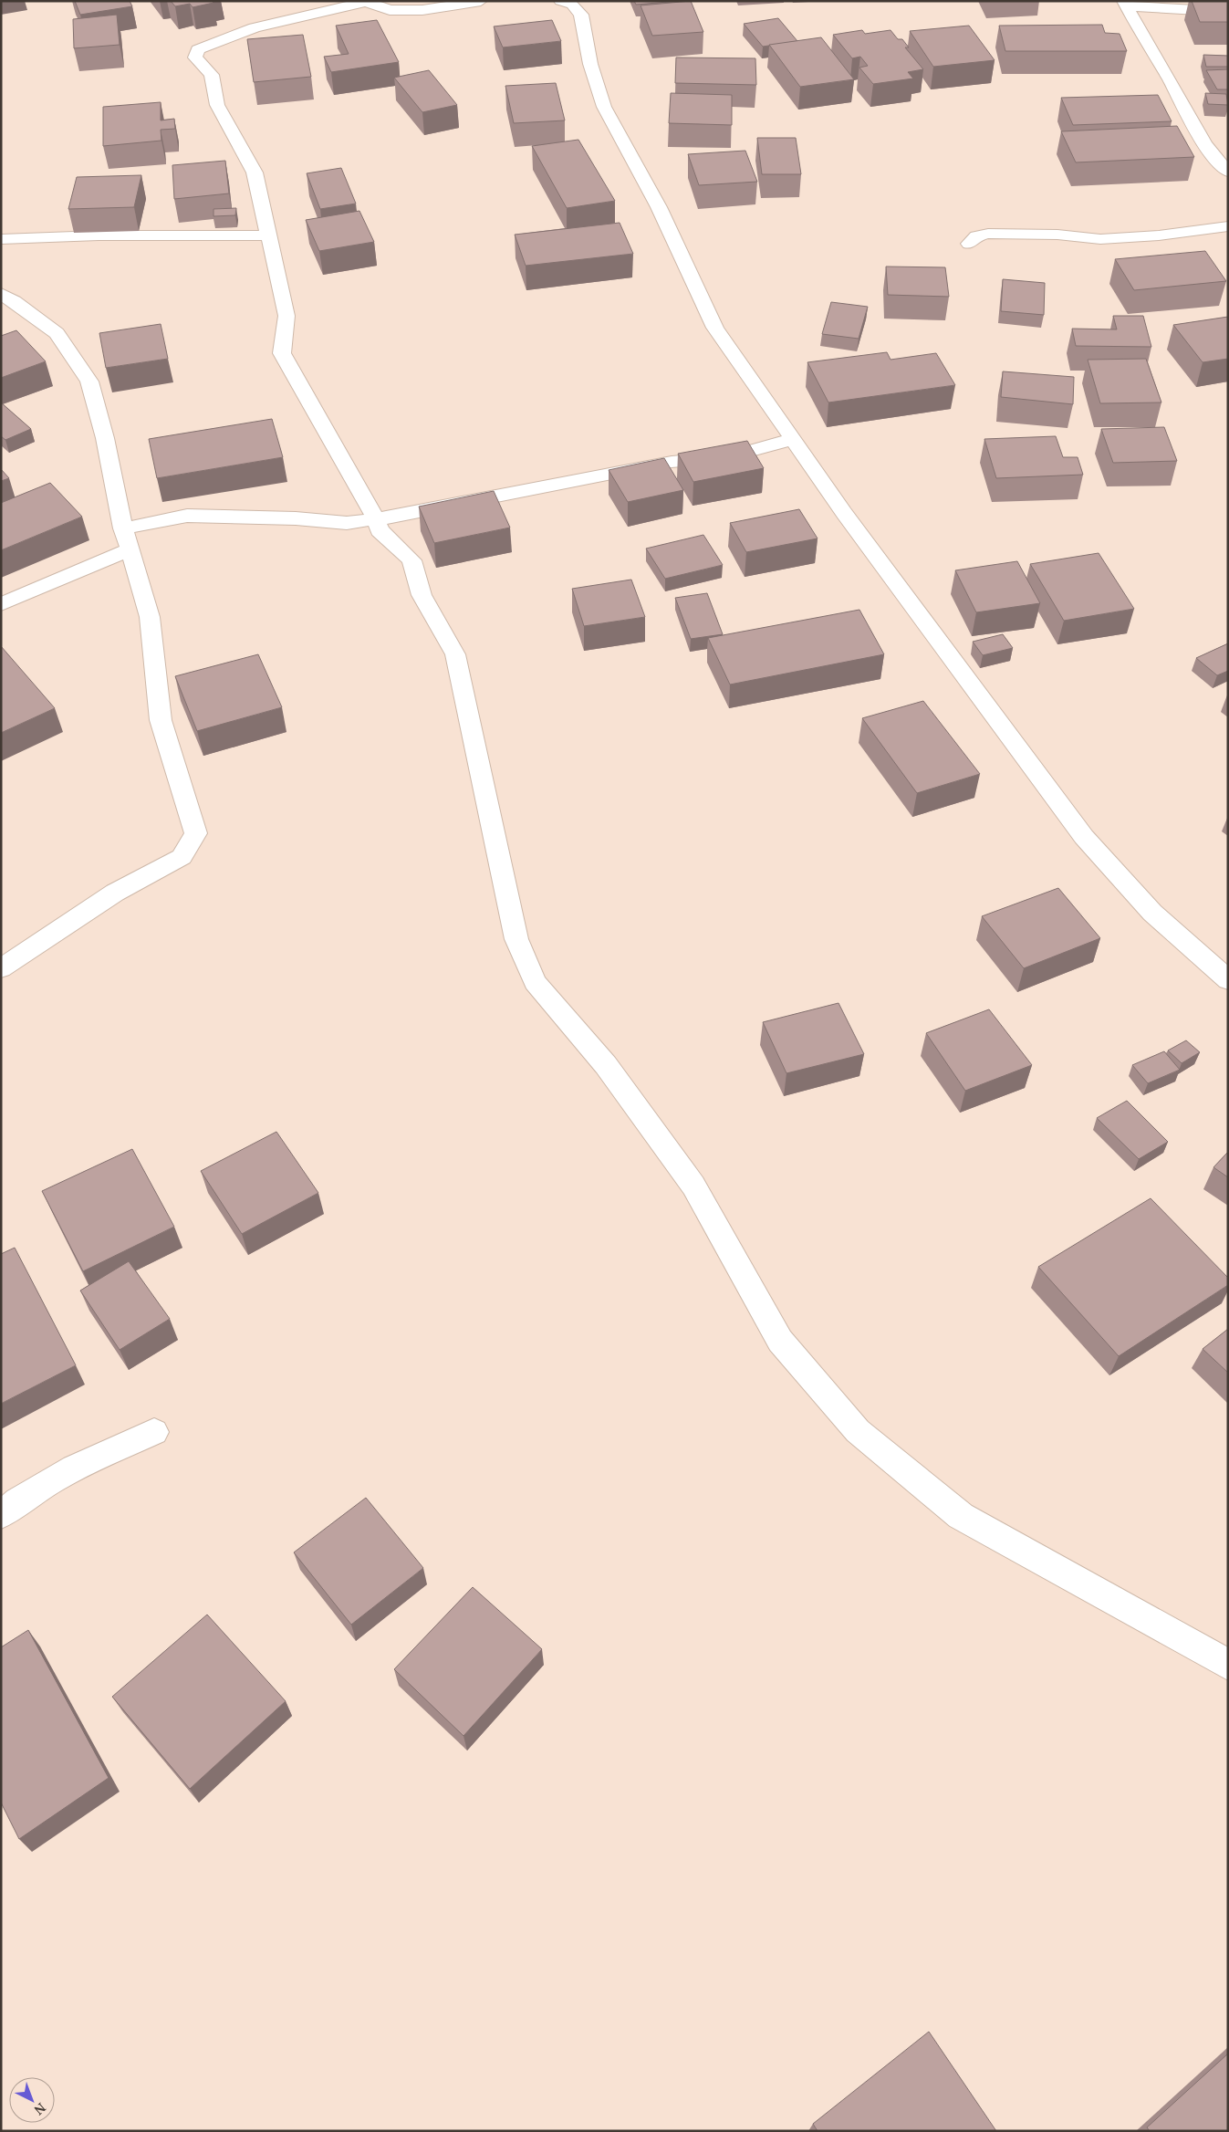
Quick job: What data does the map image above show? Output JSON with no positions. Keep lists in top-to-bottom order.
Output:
{
  "north": "bottom right"
}
